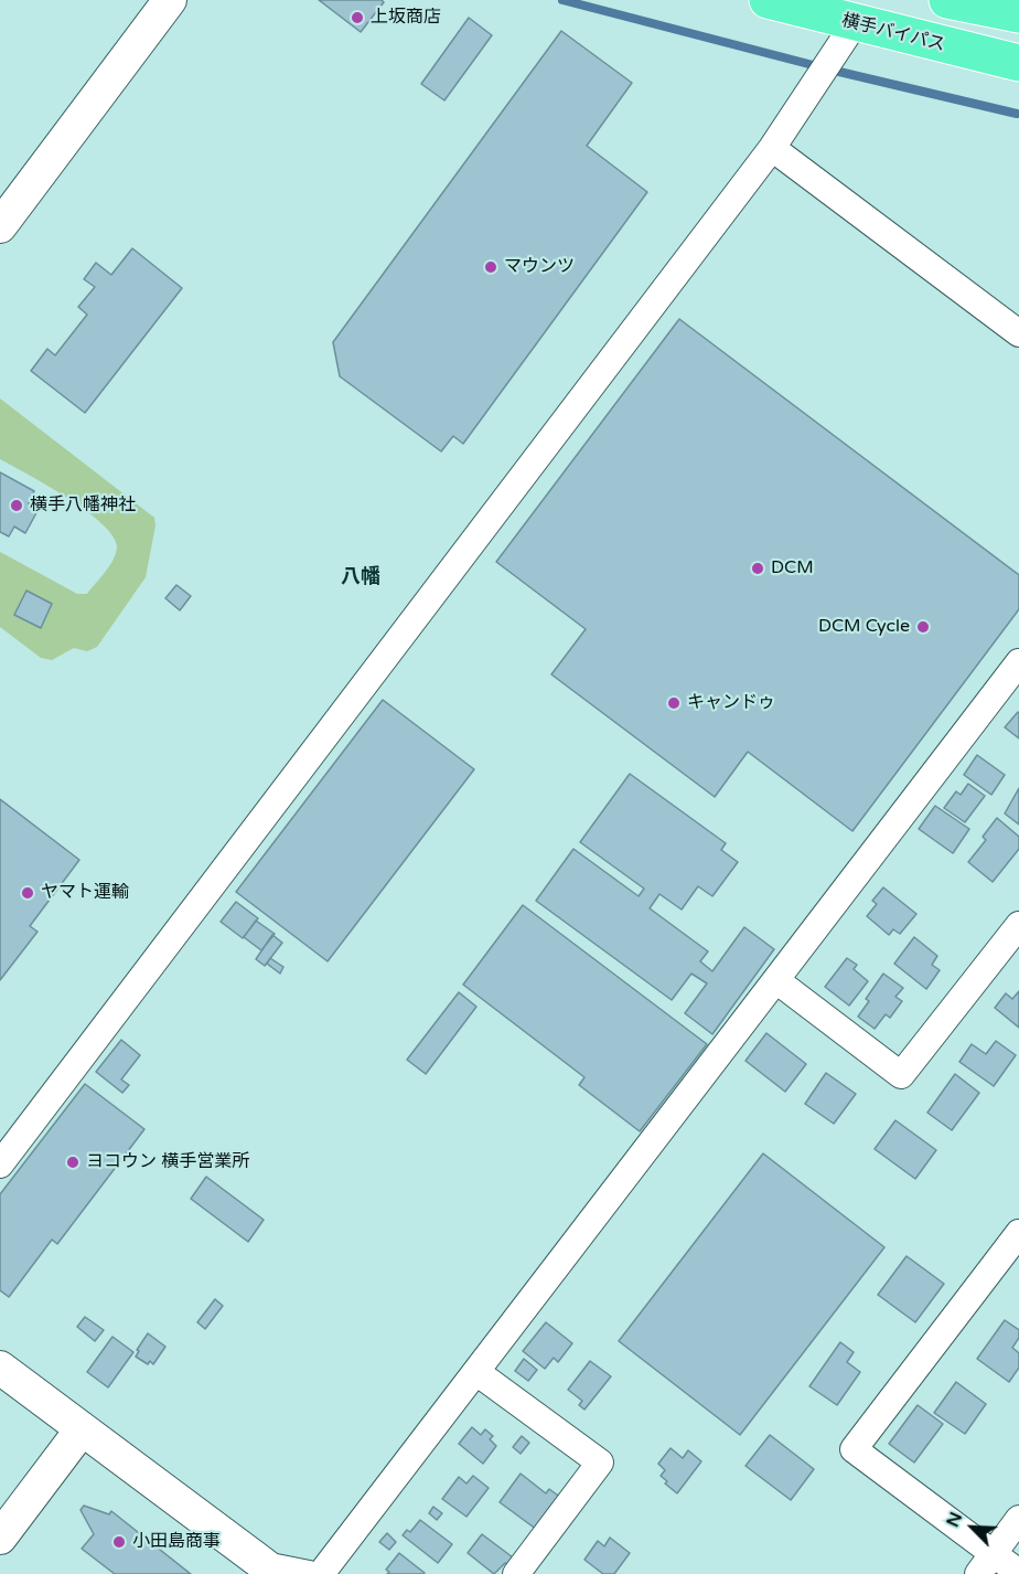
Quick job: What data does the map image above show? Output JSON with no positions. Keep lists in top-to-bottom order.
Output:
{
  "streets": {
    "highway": ["横手バイパス"]
  },
  "districts": ["八幡"],
  "places": [
    "上坂商店",
    "マウンツ",
    "横手八幡神社",
    "DCM",
    "DCM Cycle",
    "キャンドゥ",
    "ヤマト運輸",
    "ヨコウン 横手営業所",
    "小田島商事"
  ],
  "north": "top left"
}
